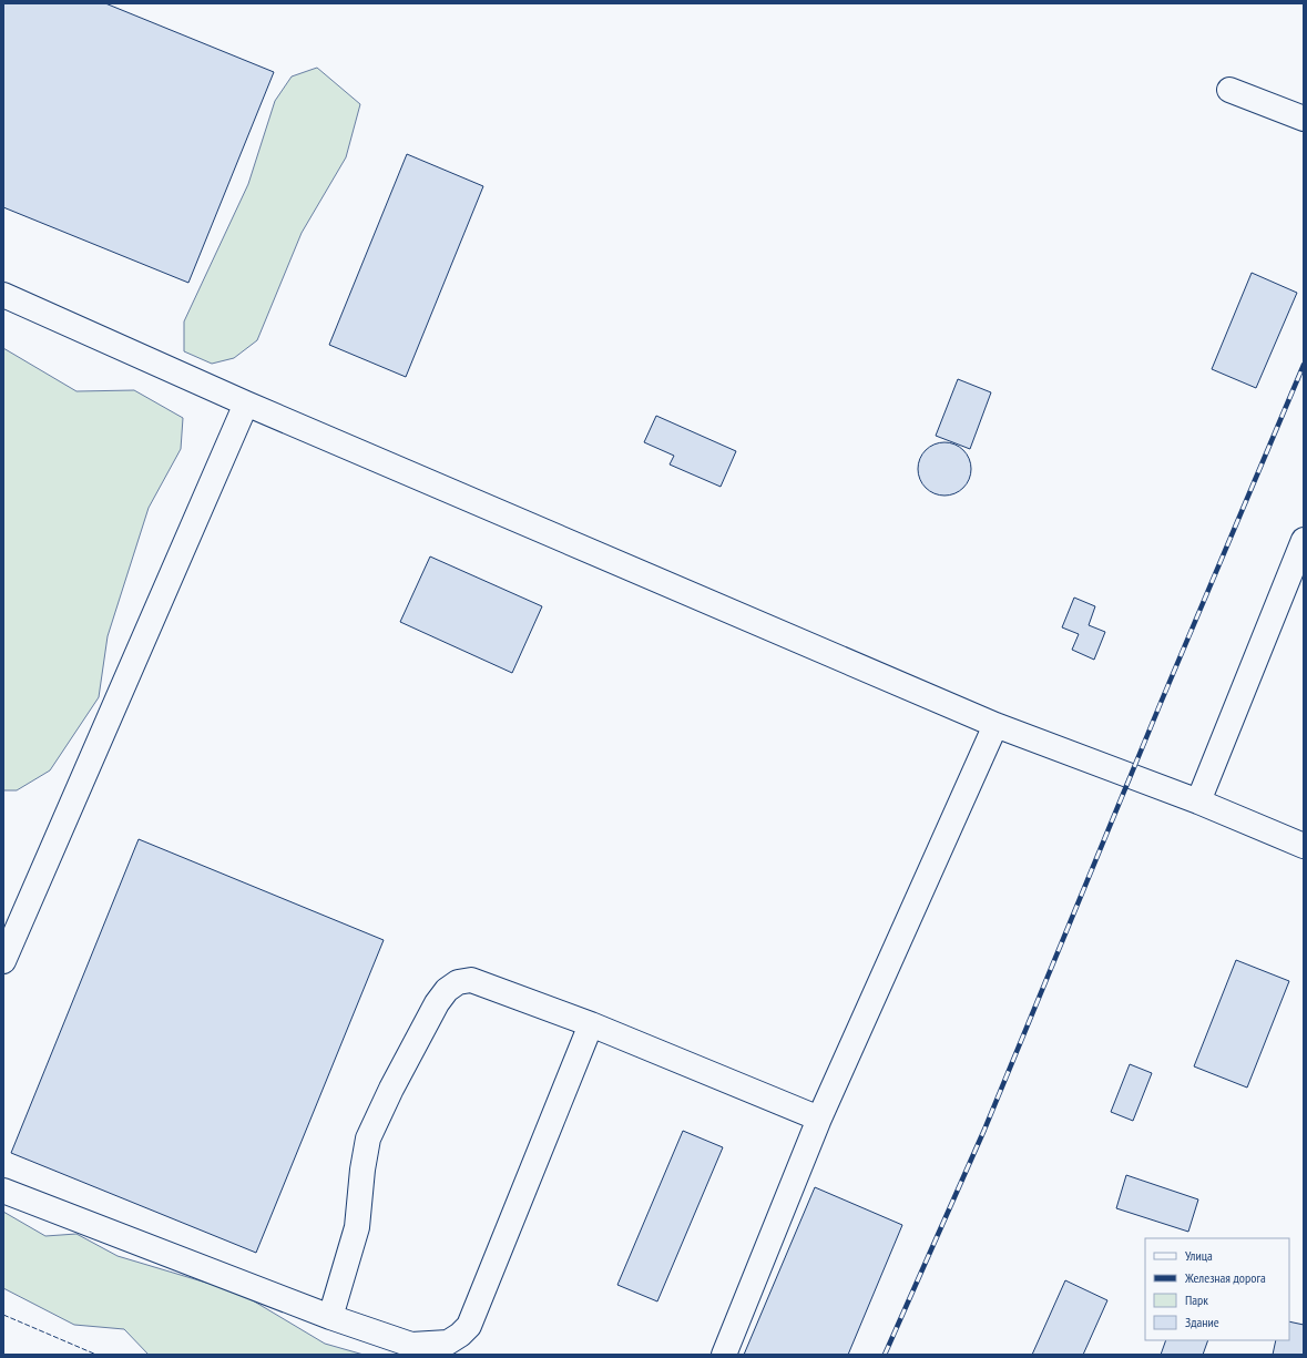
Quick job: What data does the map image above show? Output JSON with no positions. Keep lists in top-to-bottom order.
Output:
{
  "legend": [
    "Улица",
    "Железная дорога",
    "Парк",
    "Здание"
  ]
}
